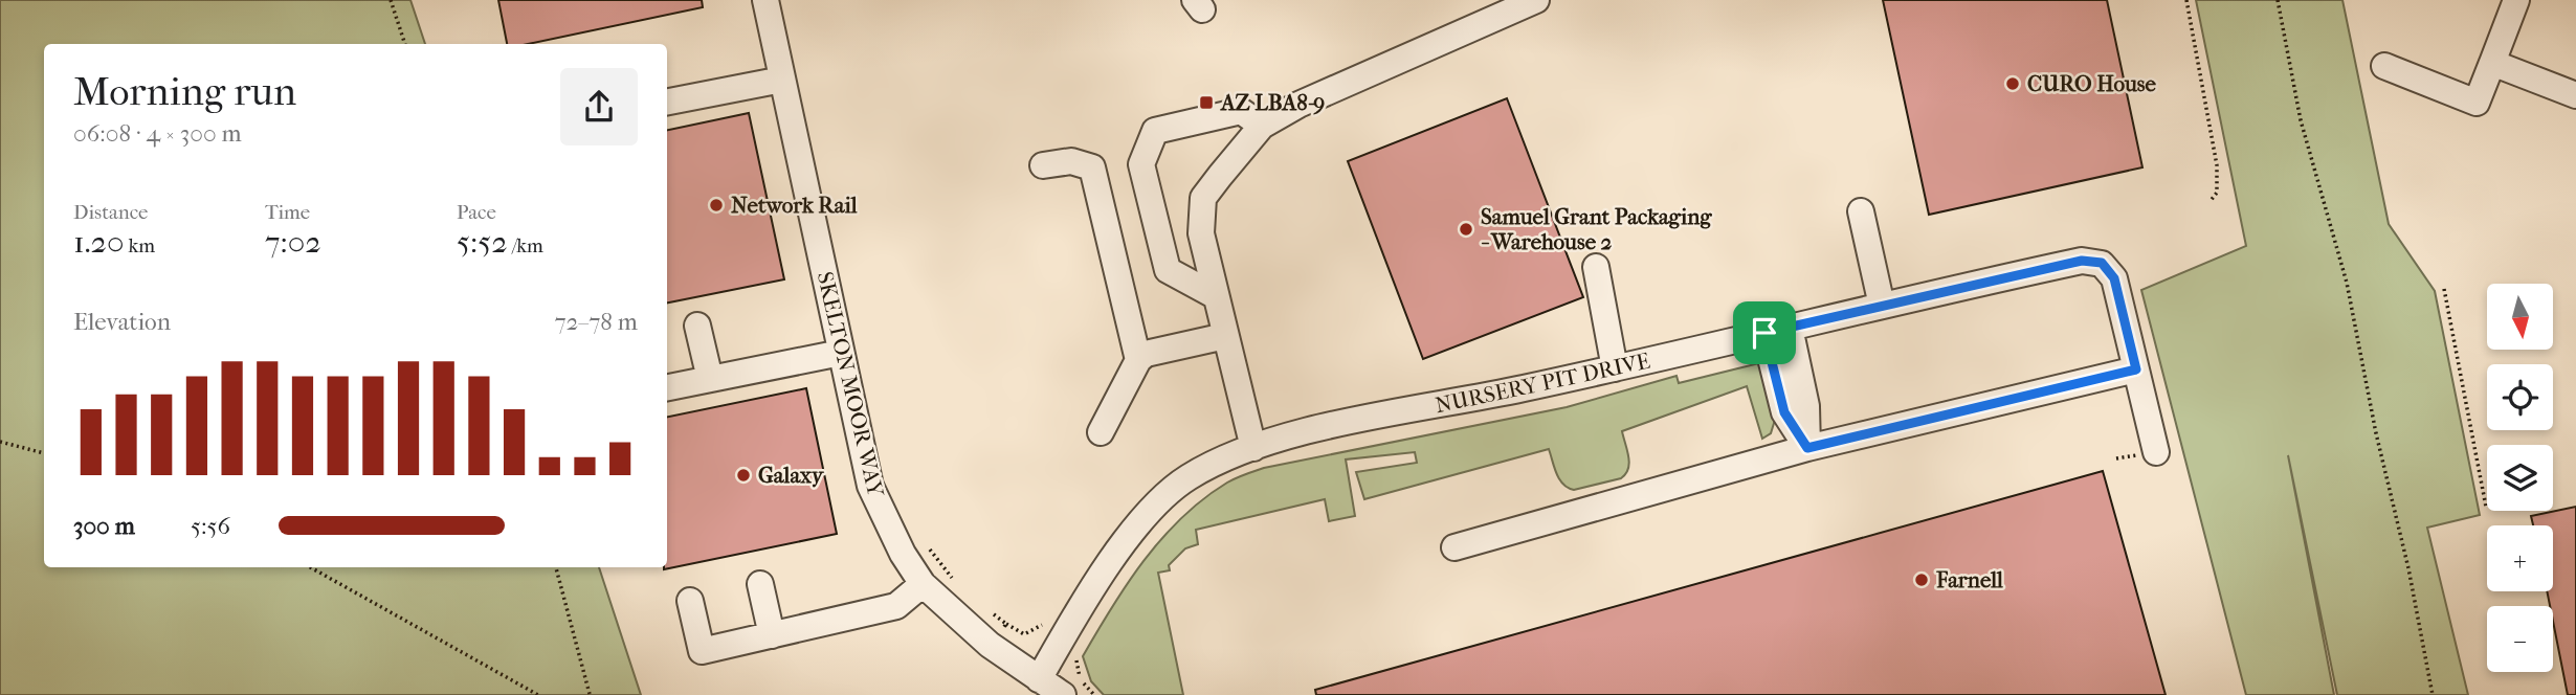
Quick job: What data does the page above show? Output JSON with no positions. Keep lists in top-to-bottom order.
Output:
{
  "streets": {
    "street": ["NURSERY PIT DRIVE", "SKELTON MOOR WAY"]
  },
  "crossings": [
    ["NURSERY PIT DRIVE", "SKELTON MOOR WAY"]
  ],
  "places": {
    "other": [
      "CURO House",
      "Network Rail",
      "Samuel Grant Packaging - Warehouse 2",
      "Galaxy",
      "Farnell"
    ],
    "transit": ["AZ LBA8-9"]
  },
  "north": "bottom",
  "page": {
    "heading": ["Morning run", "06:08 · 4 × 300 m"],
    "stats": [
      ["Distance", "1.20 km"],
      ["Time", "7:02"],
      ["Pace", "5:52 /km"]
    ],
    "map_buttons": ["+", "−"],
    "chart": ["Elevation", "72–78 m"],
    "list": [
      {
        "name": "300 m",
        "note": "5:56"
      }
    ]
  }
}
